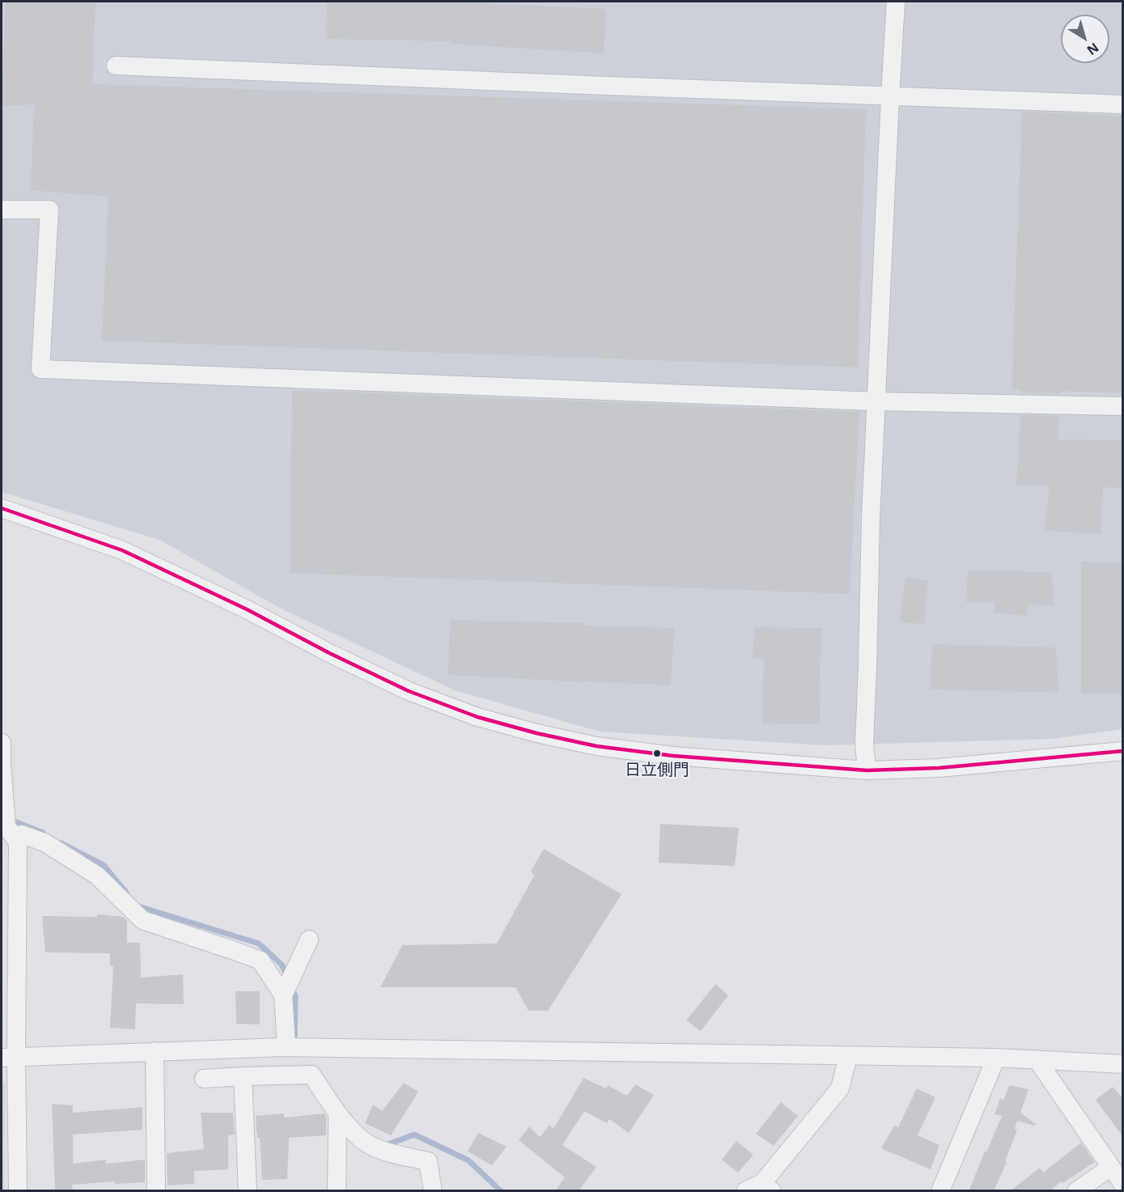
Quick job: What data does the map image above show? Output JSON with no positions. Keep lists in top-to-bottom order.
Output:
{
  "places": ["日立側門"],
  "north": "bottom right"
}
